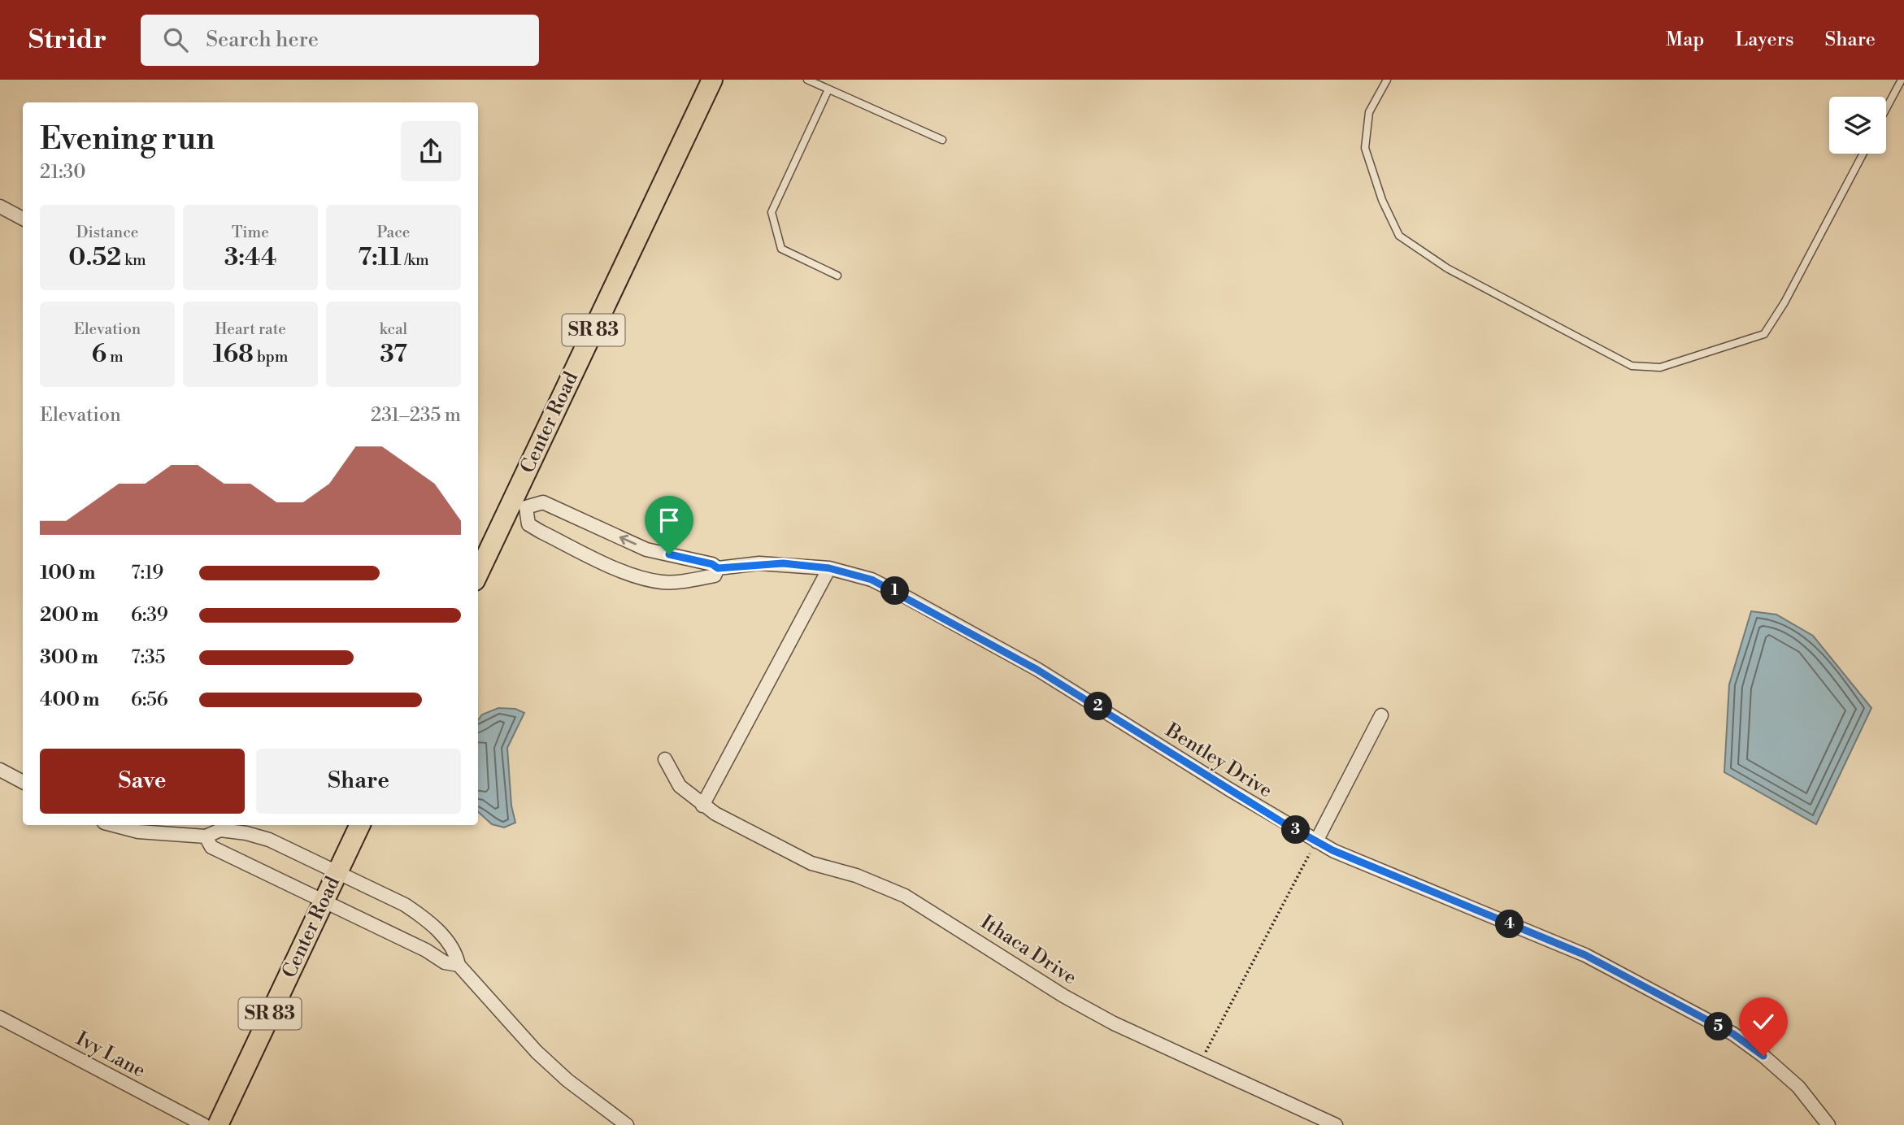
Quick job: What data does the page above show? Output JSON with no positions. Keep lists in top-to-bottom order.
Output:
{
  "streets": {
    "main road": ["SR 83", "Center Road"],
    "street": ["Bentley Drive", "Ithaca Drive", "Ivy Lane"]
  },
  "crossings": [
    ["Center Road", "Bentley Drive"]
  ],
  "page": {
    "header": "Stridr",
    "search": "Search here",
    "nav": ["Map", "Layers", "Share"],
    "heading": ["Evening run", "21:30"],
    "stats": [
      ["Distance", "0.52 km"],
      ["Time", "3:44"],
      ["Pace", "7:11 /km"],
      ["Elevation", "6 m"],
      ["Heart rate", "168 bpm"],
      ["kcal", "37"]
    ],
    "chart": ["Elevation", "231–235 m"],
    "list": [
      {
        "name": "100 m",
        "note": "7:19"
      },
      {
        "name": "200 m",
        "note": "6:39"
      },
      {
        "name": "300 m",
        "note": "7:35"
      },
      {
        "name": "400 m",
        "note": "6:56"
      }
    ],
    "pins": [
      "1",
      "2",
      "3",
      "4",
      "5"
    ],
    "buttons": ["Save", "Share"]
  }
}
